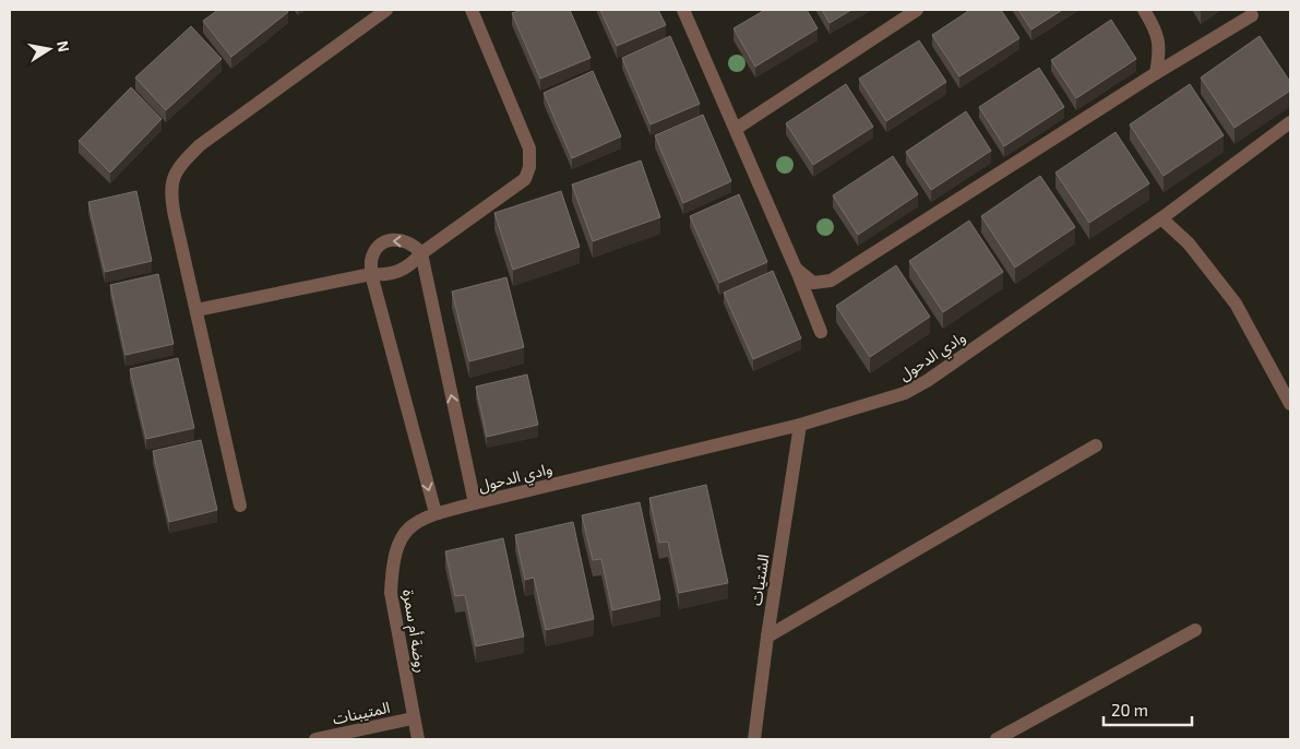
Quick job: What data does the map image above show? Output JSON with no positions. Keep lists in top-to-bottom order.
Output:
{
  "streets": {
    "street": [
      "وادي الدحول",
      "الشتيات",
      "روضة أم سمرة",
      "المتيبنات"
    ]
  },
  "crossings": [
    ["وادي الدحول", "الشتيات"],
    ["وادي الدحول", "روضة أم سمرة"],
    ["روضة أم سمرة", "المتيبنات"]
  ],
  "scale_bar": "20 m",
  "north": "right"
}
